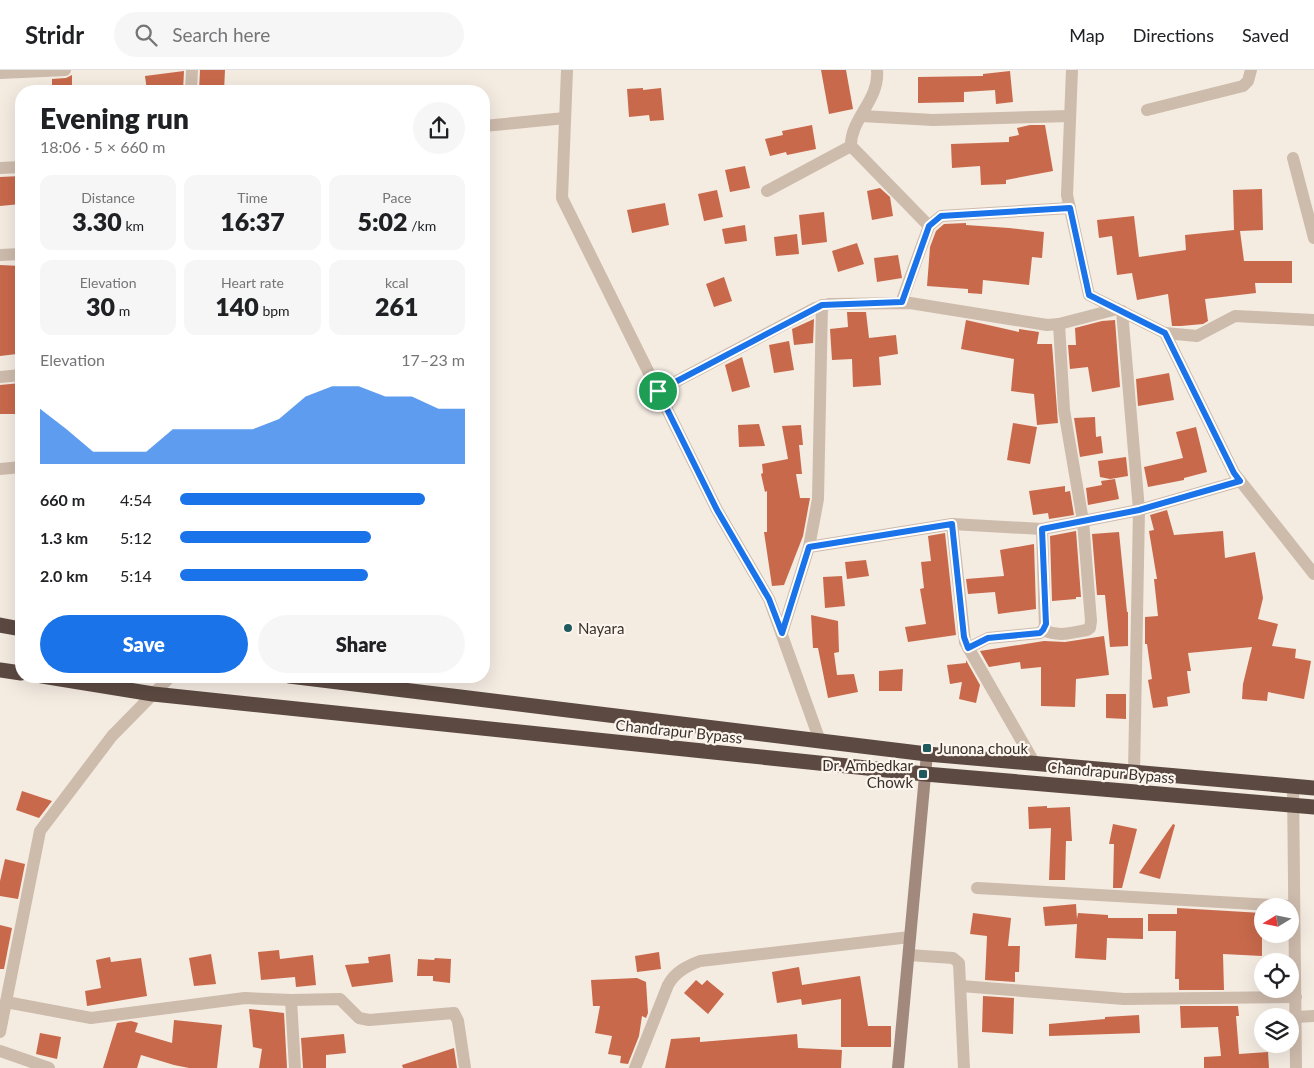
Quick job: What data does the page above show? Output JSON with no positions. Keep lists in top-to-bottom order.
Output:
{
  "streets": {
    "highway": ["Chandrapur Bypass"]
  },
  "places": {
    "other": ["Nayara"],
    "transit": ["Junona chouk", "Dr. Ambedkar Chowk"]
  },
  "north": "left",
  "page": {
    "header": "Stridr",
    "search": "Search here",
    "nav": ["Map", "Directions", "Saved"],
    "heading": ["Evening run", "18:06 · 5 × 660 m"],
    "stats": [
      ["Distance", "3.30 km"],
      ["Time", "16:37"],
      ["Pace", "5:02 /km"],
      ["Elevation", "30 m"],
      ["Heart rate", "140 bpm"],
      ["kcal", "261"]
    ],
    "chart": ["Elevation", "17–23 m"],
    "list": [
      {
        "name": "660 m",
        "note": "4:54"
      },
      {
        "name": "1.3 km",
        "note": "5:12"
      },
      {
        "name": "2.0 km",
        "note": "5:14"
      }
    ],
    "buttons": ["Save", "Share"]
  }
}
